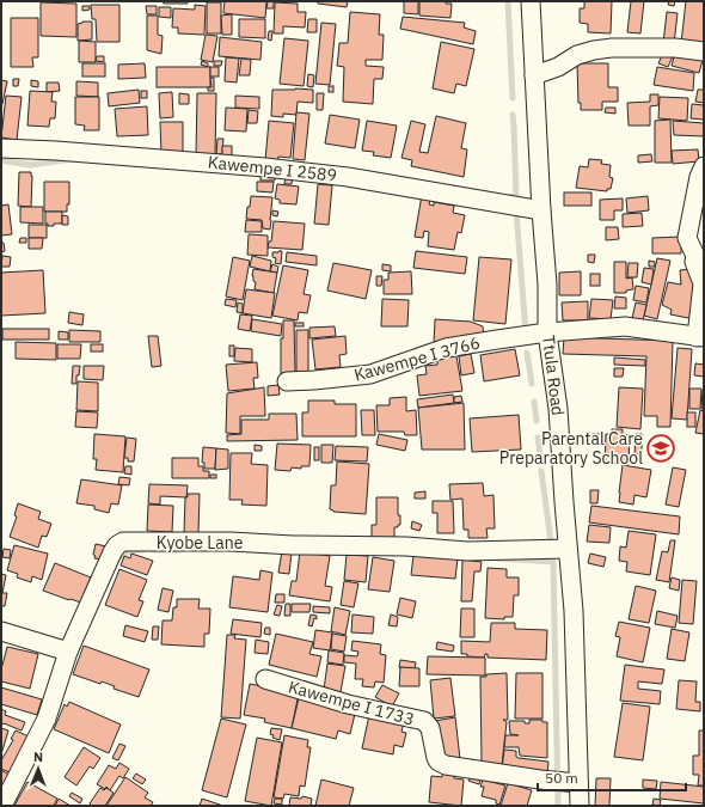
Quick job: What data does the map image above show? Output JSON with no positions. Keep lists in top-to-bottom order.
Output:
{
  "streets": {
    "street": [
      "Kawempe I 2589",
      "Kawempe I 3766",
      "Ttula Road",
      "Kyobe Lane",
      "Kawempe I 1733"
    ]
  },
  "crossings": [
    ["Kawempe I 2589", "Ttula Road"],
    ["Kawempe I 3766", "Ttula Road"],
    ["Ttula Road", "Kyobe Lane"],
    ["Ttula Road", "Kawempe I 1733"]
  ],
  "places": {
    "school or university": ["Parental Care Preparatory School"]
  },
  "scale_bar": "50 m",
  "north": "top"
}
